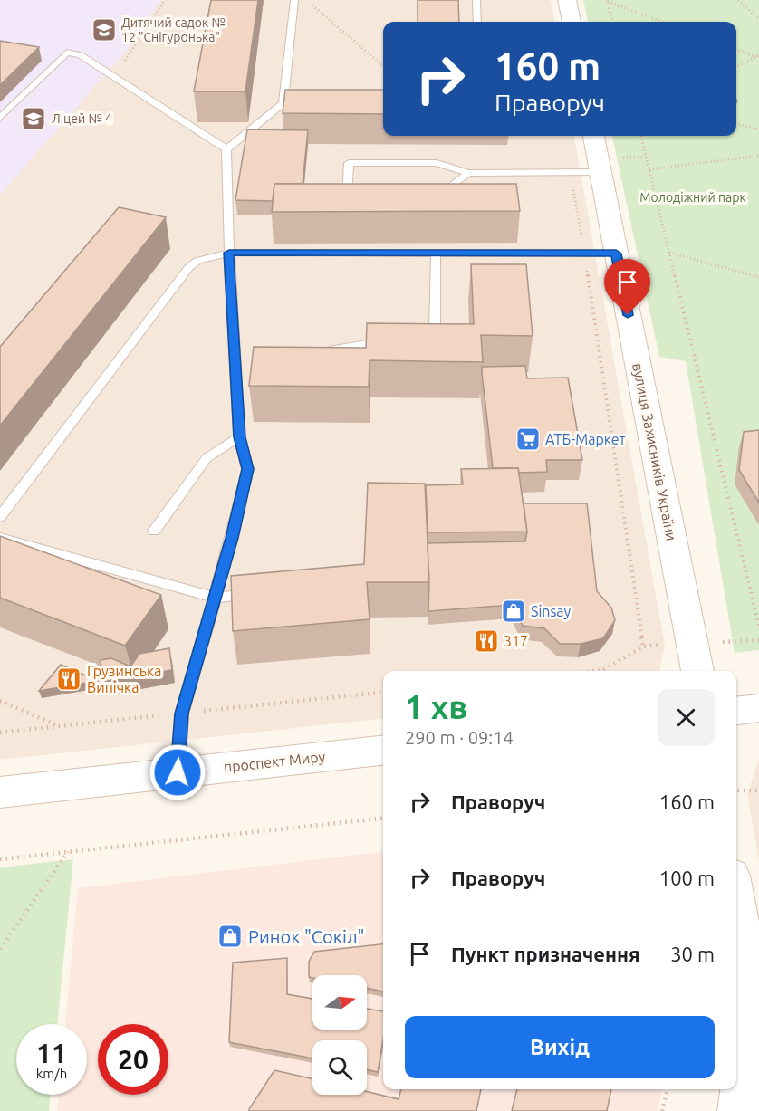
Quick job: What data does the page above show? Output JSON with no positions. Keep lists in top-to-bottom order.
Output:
{
  "streets": {
    "main road": ["вулиця Захисників України", "проспект Миру"]
  },
  "parks": ["Молодіжний парк"],
  "places": {
    "school or university": ["Дитячий садок № 12 \"Снігуронька\"", "Ліцей № 4"],
    "supermarket": ["АТБ-Маркет"],
    "shop": ["Sinsay", "Ринок \"Сокіл\""],
    "restaurant": ["317", "Грузинська Випічка"]
  },
  "north": "right",
  "page": {
    "turn": ["160 m", "Праворуч"],
    "heading": ["1 хв", "290 m · 09:14"],
    "list": [
      {
        "name": "Праворуч",
        "value": "160 m"
      },
      {
        "name": "Праворуч",
        "value": "100 m"
      },
      {
        "name": "Пункт призначення",
        "value": "30 m"
      }
    ],
    "buttons": "Вихід",
    "speed": "11 km/h",
    "limit": "20"
  }
}
